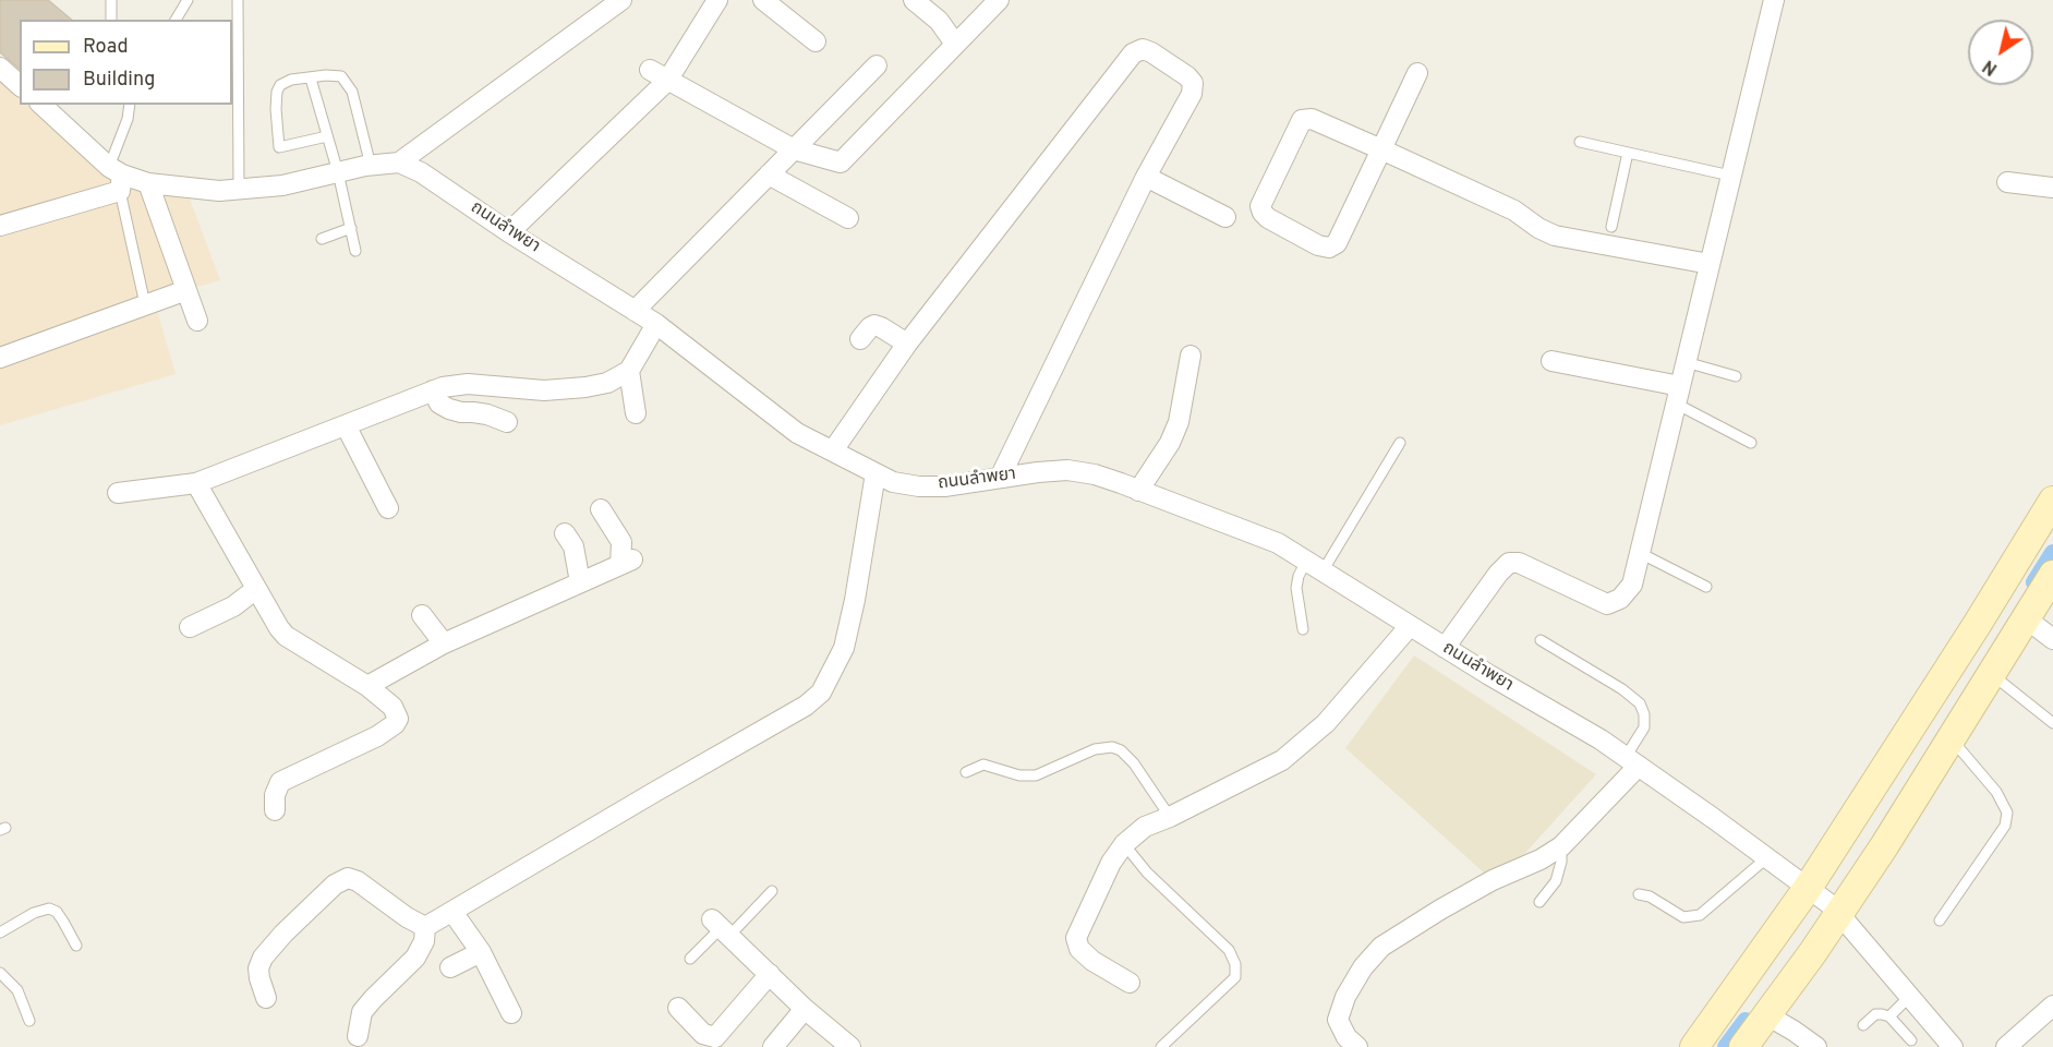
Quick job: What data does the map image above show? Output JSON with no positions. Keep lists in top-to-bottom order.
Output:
{
  "streets": {
    "street": ["ถนนลำพยา"]
  },
  "legend": ["Road", "Building"],
  "north": "bottom left"
}
